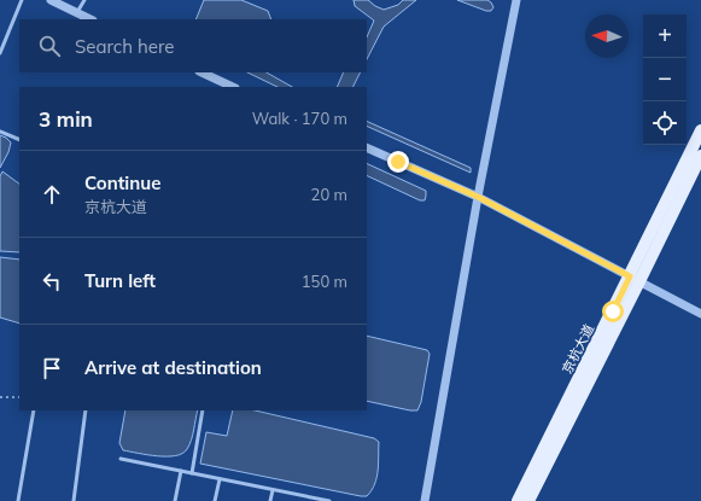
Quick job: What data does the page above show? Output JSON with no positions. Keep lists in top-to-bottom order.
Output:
{
  "streets": {
    "main road": ["京杭大道"]
  },
  "north": "left",
  "page": {
    "map_buttons": ["+", "−"],
    "search": "Search here",
    "heading": ["3 min", "Walk · 170 m"],
    "list": [
      ["Continue", "京杭大道", "20 m"],
      ["Turn left", "150 m"],
      "Arrive at destination"
    ]
  }
}
